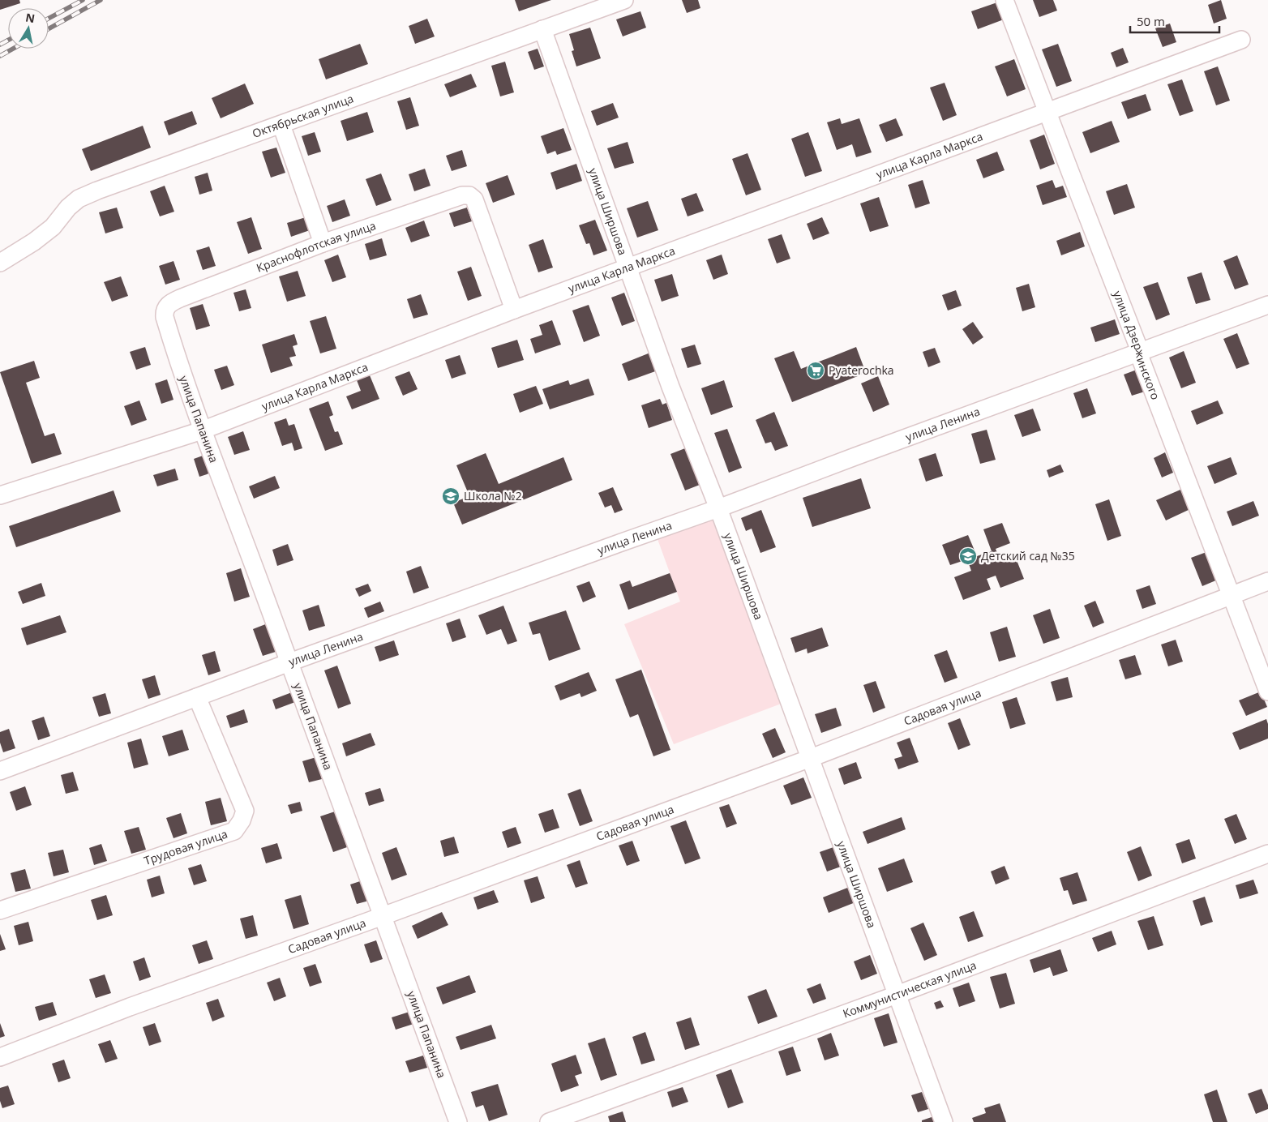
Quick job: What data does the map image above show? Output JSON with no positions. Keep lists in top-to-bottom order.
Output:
{
  "streets": {
    "street": [
      "Октябрьская улица",
      "улица Карла Маркса",
      "улица Ширшова",
      "Краснофлотская улица",
      "улица Дзержинского",
      "улица Папанина",
      "улица Ленина",
      "Садовая улица",
      "Трудовая улица",
      "Коммунистическая улица"
    ]
  },
  "crossings": [
    ["Октябрьская улица", "улица Ширшова"],
    ["улица Карла Маркса", "улица Ширшова"],
    ["улица Карла Маркса", "Краснофлотская улица"],
    ["улица Карла Маркса", "улица Дзержинского"],
    ["улица Карла Маркса", "улица Папанина"],
    ["улица Ширшова", "улица Ленина"],
    ["улица Ширшова", "Садовая улица"],
    ["улица Ширшова", "Коммунистическая улица"],
    ["Краснофлотская улица", "улица Папанина"],
    ["улица Дзержинского", "улица Ленина"],
    ["улица Дзержинского", "Садовая улица"],
    ["улица Папанина", "улица Ленина"],
    ["улица Папанина", "Садовая улица"],
    ["улица Ленина", "Трудовая улица"]
  ],
  "places": {
    "supermarket": ["Pyaterochka"],
    "school or university": ["Школа №2", "Детский сад №35"]
  },
  "scale_bar": "50 m",
  "north": "top"
}
